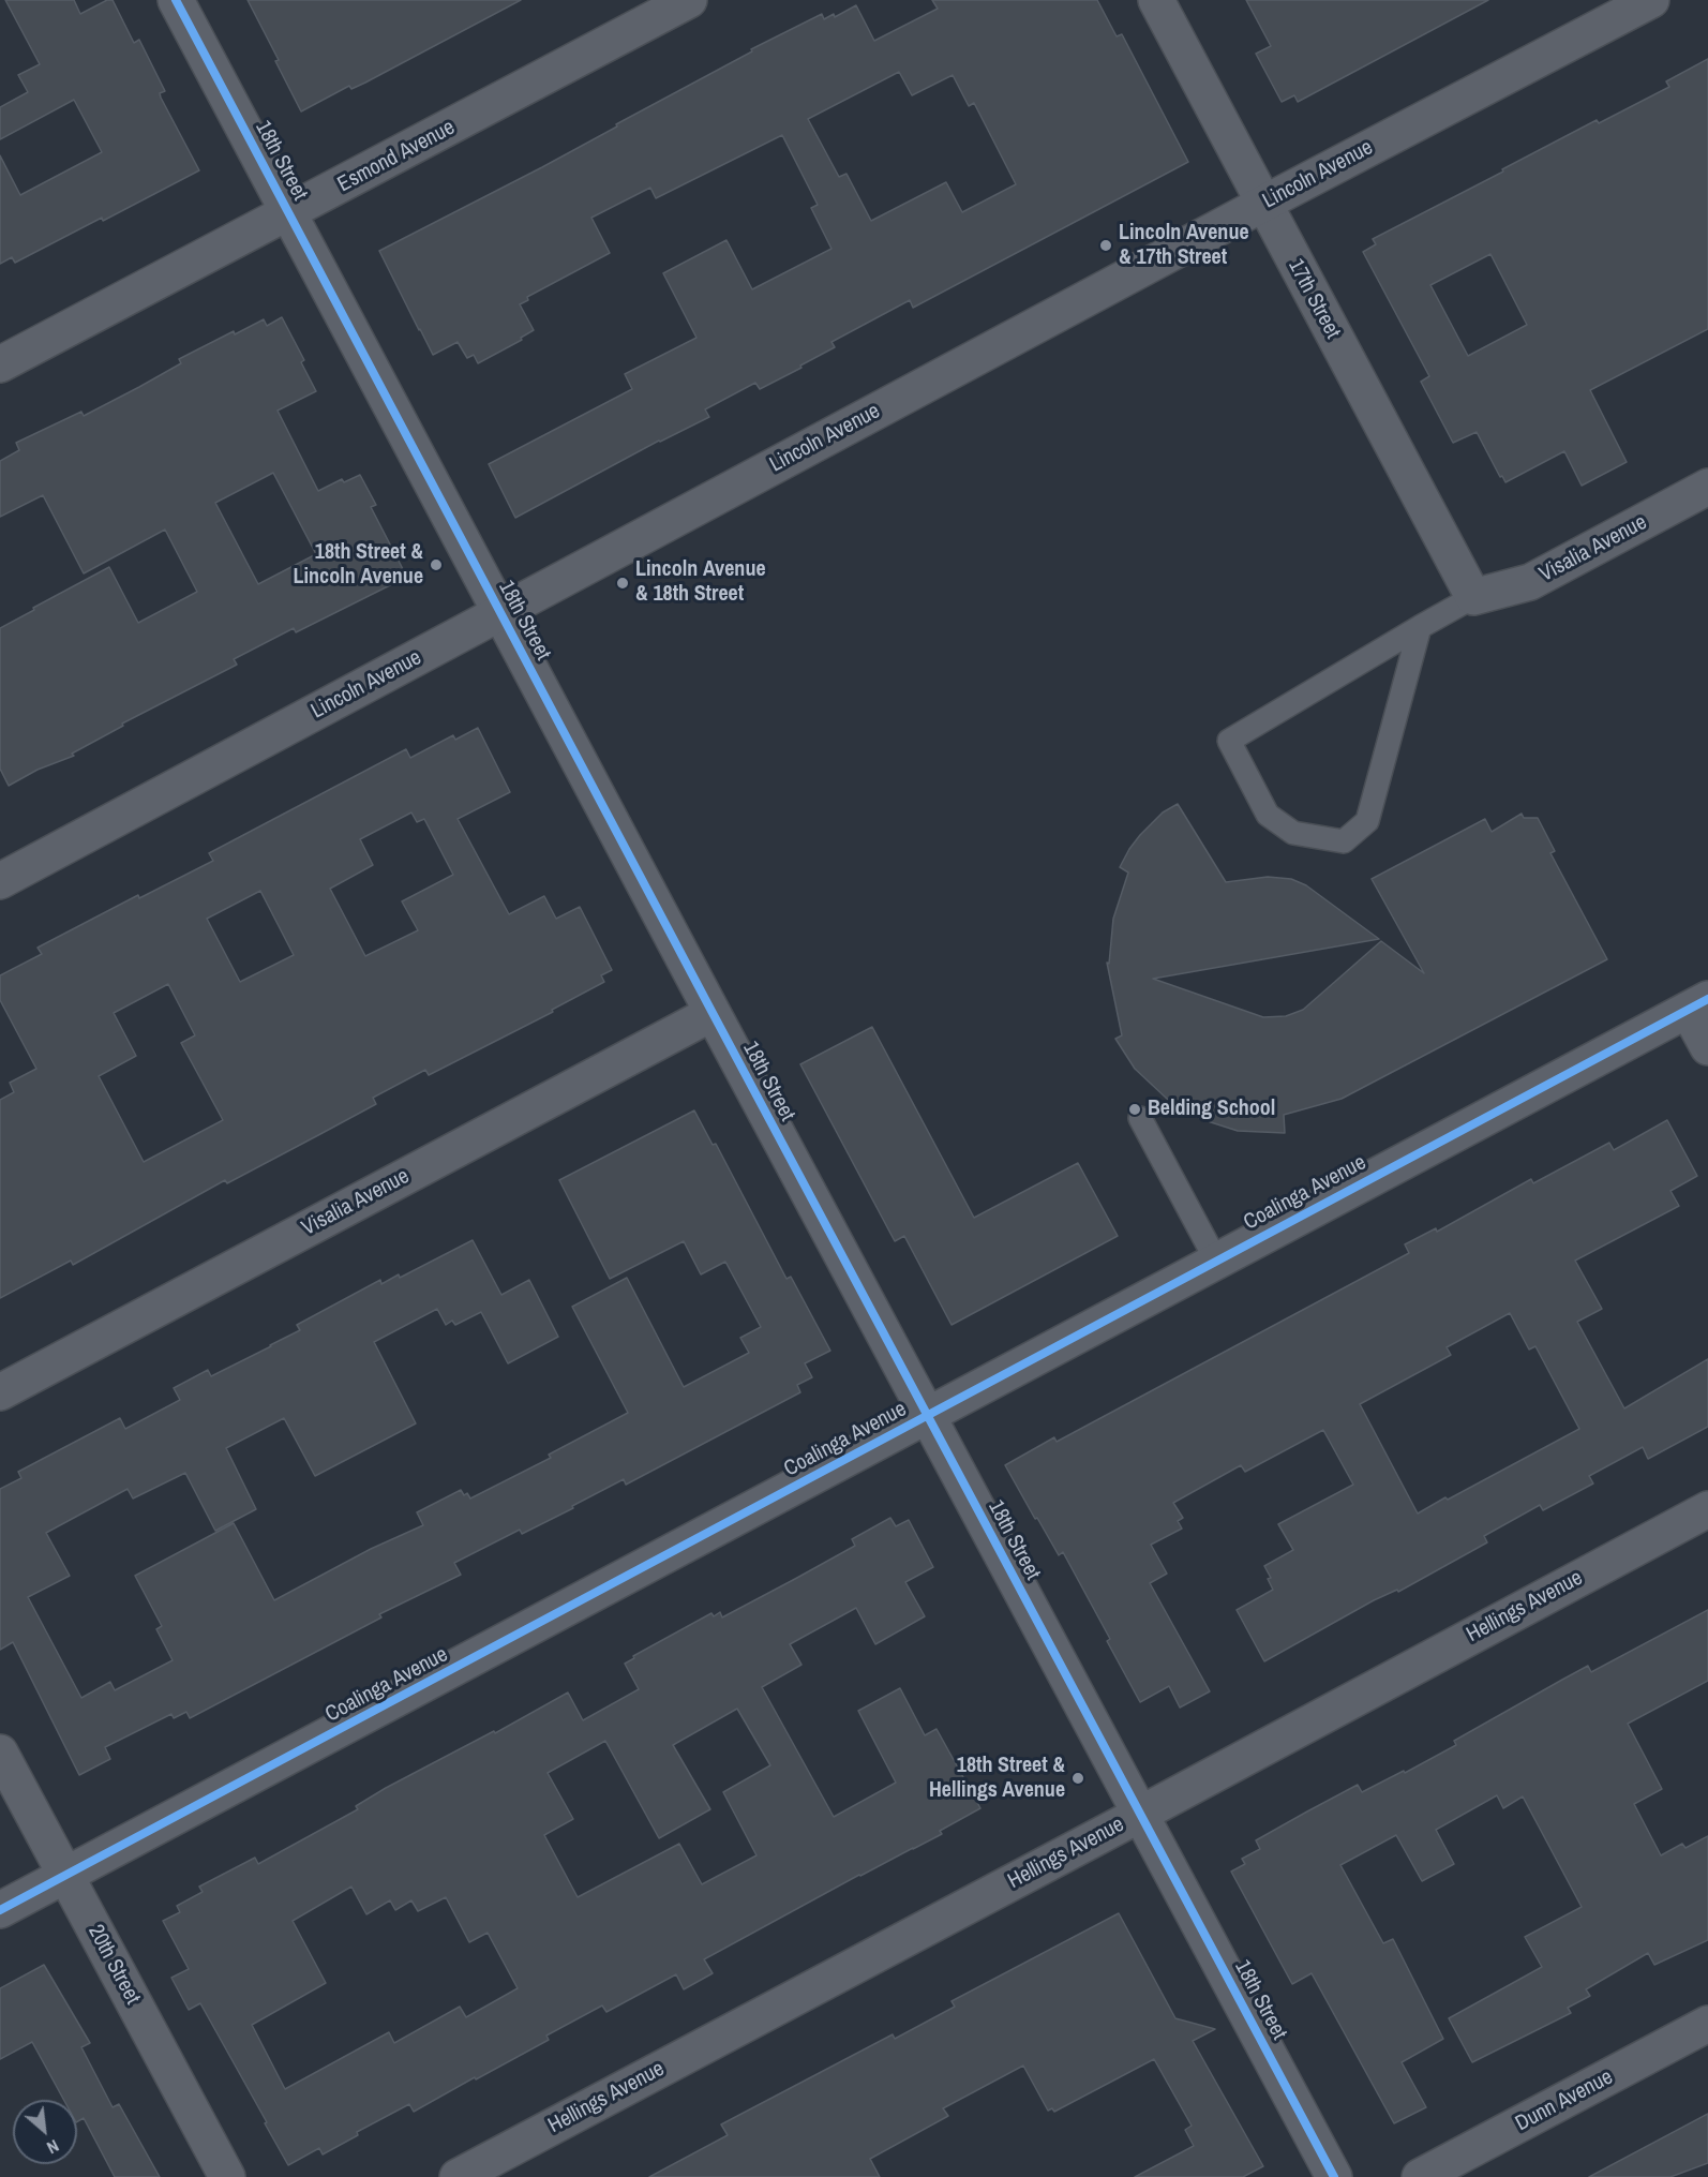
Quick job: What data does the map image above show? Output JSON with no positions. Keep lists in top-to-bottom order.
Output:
{
  "streets": {
    "street": [
      "Esmond Avenue",
      "18th Street",
      "Lincoln Avenue",
      "17th Street",
      "Visalia Avenue",
      "Coalinga Avenue",
      "Hellings Avenue",
      "20th Street",
      "Dunn Avenue"
    ]
  },
  "crossings": [
    ["Esmond Avenue", "18th Street"],
    ["18th Street", "Lincoln Avenue"],
    ["18th Street", "Visalia Avenue"],
    ["18th Street", "Coalinga Avenue"],
    ["18th Street", "Hellings Avenue"],
    ["Lincoln Avenue", "17th Street"],
    ["17th Street", "Visalia Avenue"],
    ["Coalinga Avenue", "20th Street"]
  ],
  "places": [
    "Lincoln Avenue & 17th Street",
    "18th Street & Lincoln Avenue",
    "Lincoln Avenue & 18th Street",
    "Belding School",
    "18th Street & Hellings Avenue"
  ],
  "north": "bottom right"
}
